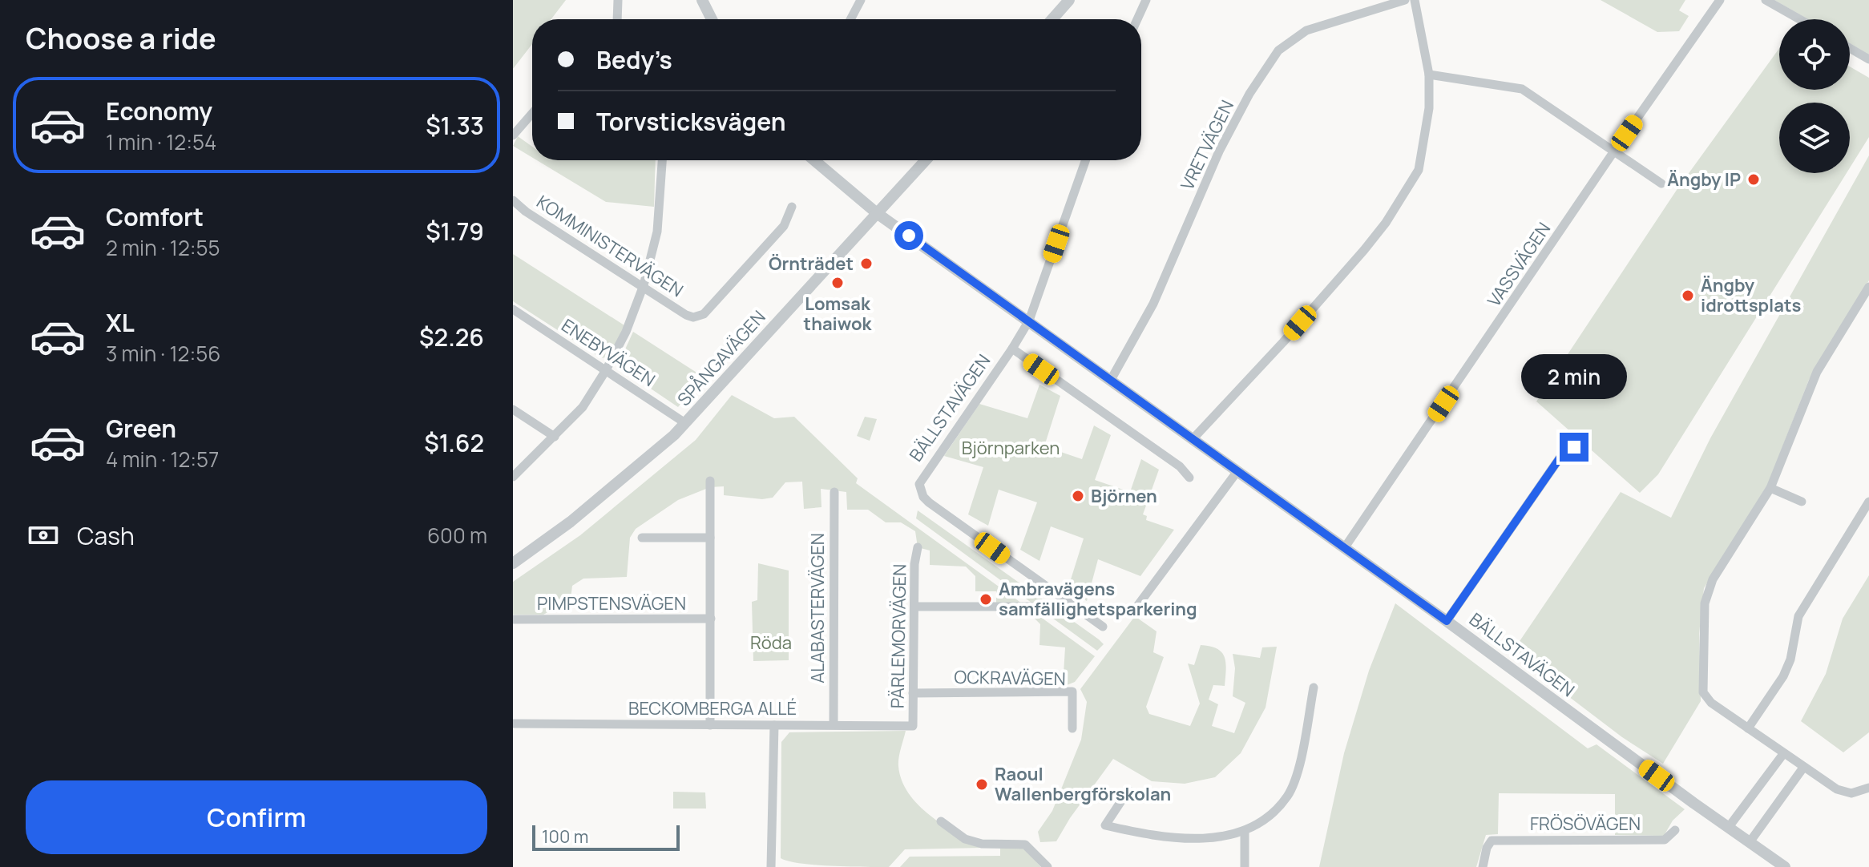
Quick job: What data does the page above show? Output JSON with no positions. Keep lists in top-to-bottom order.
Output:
{
  "streets": {
    "street": [
      "VRETVÄGEN",
      "KOMMINISTERVÄGEN",
      "VASSVÄGEN",
      "ENEBYVÄGEN",
      "SPÅNGAVÄGEN",
      "BÄLLSTAVÄGEN",
      "PIMPSTENSVÄGEN",
      "ALABASTERVÄGEN",
      "PÄRLEMORVÄGEN",
      "OCKRAVÄGEN",
      "BECKOMBERGA ALLÉ",
      "FRÖSÖVÄGEN"
    ]
  },
  "crossings": [
    ["VRETVÄGEN", "BÄLLSTAVÄGEN"],
    ["VASSVÄGEN", "BÄLLSTAVÄGEN"],
    ["ENEBYVÄGEN", "SPÅNGAVÄGEN"],
    ["SPÅNGAVÄGEN", "BÄLLSTAVÄGEN"],
    ["ALABASTERVÄGEN", "BECKOMBERGA ALLÉ"],
    ["PÄRLEMORVÄGEN", "OCKRAVÄGEN"],
    ["PÄRLEMORVÄGEN", "BECKOMBERGA ALLÉ"]
  ],
  "parks": ["Björnparken", "Röda"],
  "places": [
    "Ängby IP",
    "Örnträdet",
    "Lomsak thaiwok",
    "Ängby idrottsplats",
    "Björnen",
    "Ambravägens samfällighetsparkering",
    "Raoul Wallenbergförskolan"
  ],
  "scale_bar": "100 m",
  "page": {
    "heading": "Choose a ride",
    "banner": ["Bedy’s", "Torvsticksvägen"],
    "list": [
      {
        "name": "Economy",
        "note": "1 min · 12:54",
        "value": "$1.33"
      },
      {
        "name": "Comfort",
        "note": "2 min · 12:55",
        "value": "$1.79"
      },
      {
        "name": "XL",
        "note": "3 min · 12:56",
        "value": "$2.26"
      },
      {
        "name": "Green",
        "note": "4 min · 12:57",
        "value": "$1.62"
      }
    ],
    "bubble": "2 min",
    "pay": ["Cash", "600 m"],
    "buttons": "Confirm",
    "scale": "100 m"
  }
}
